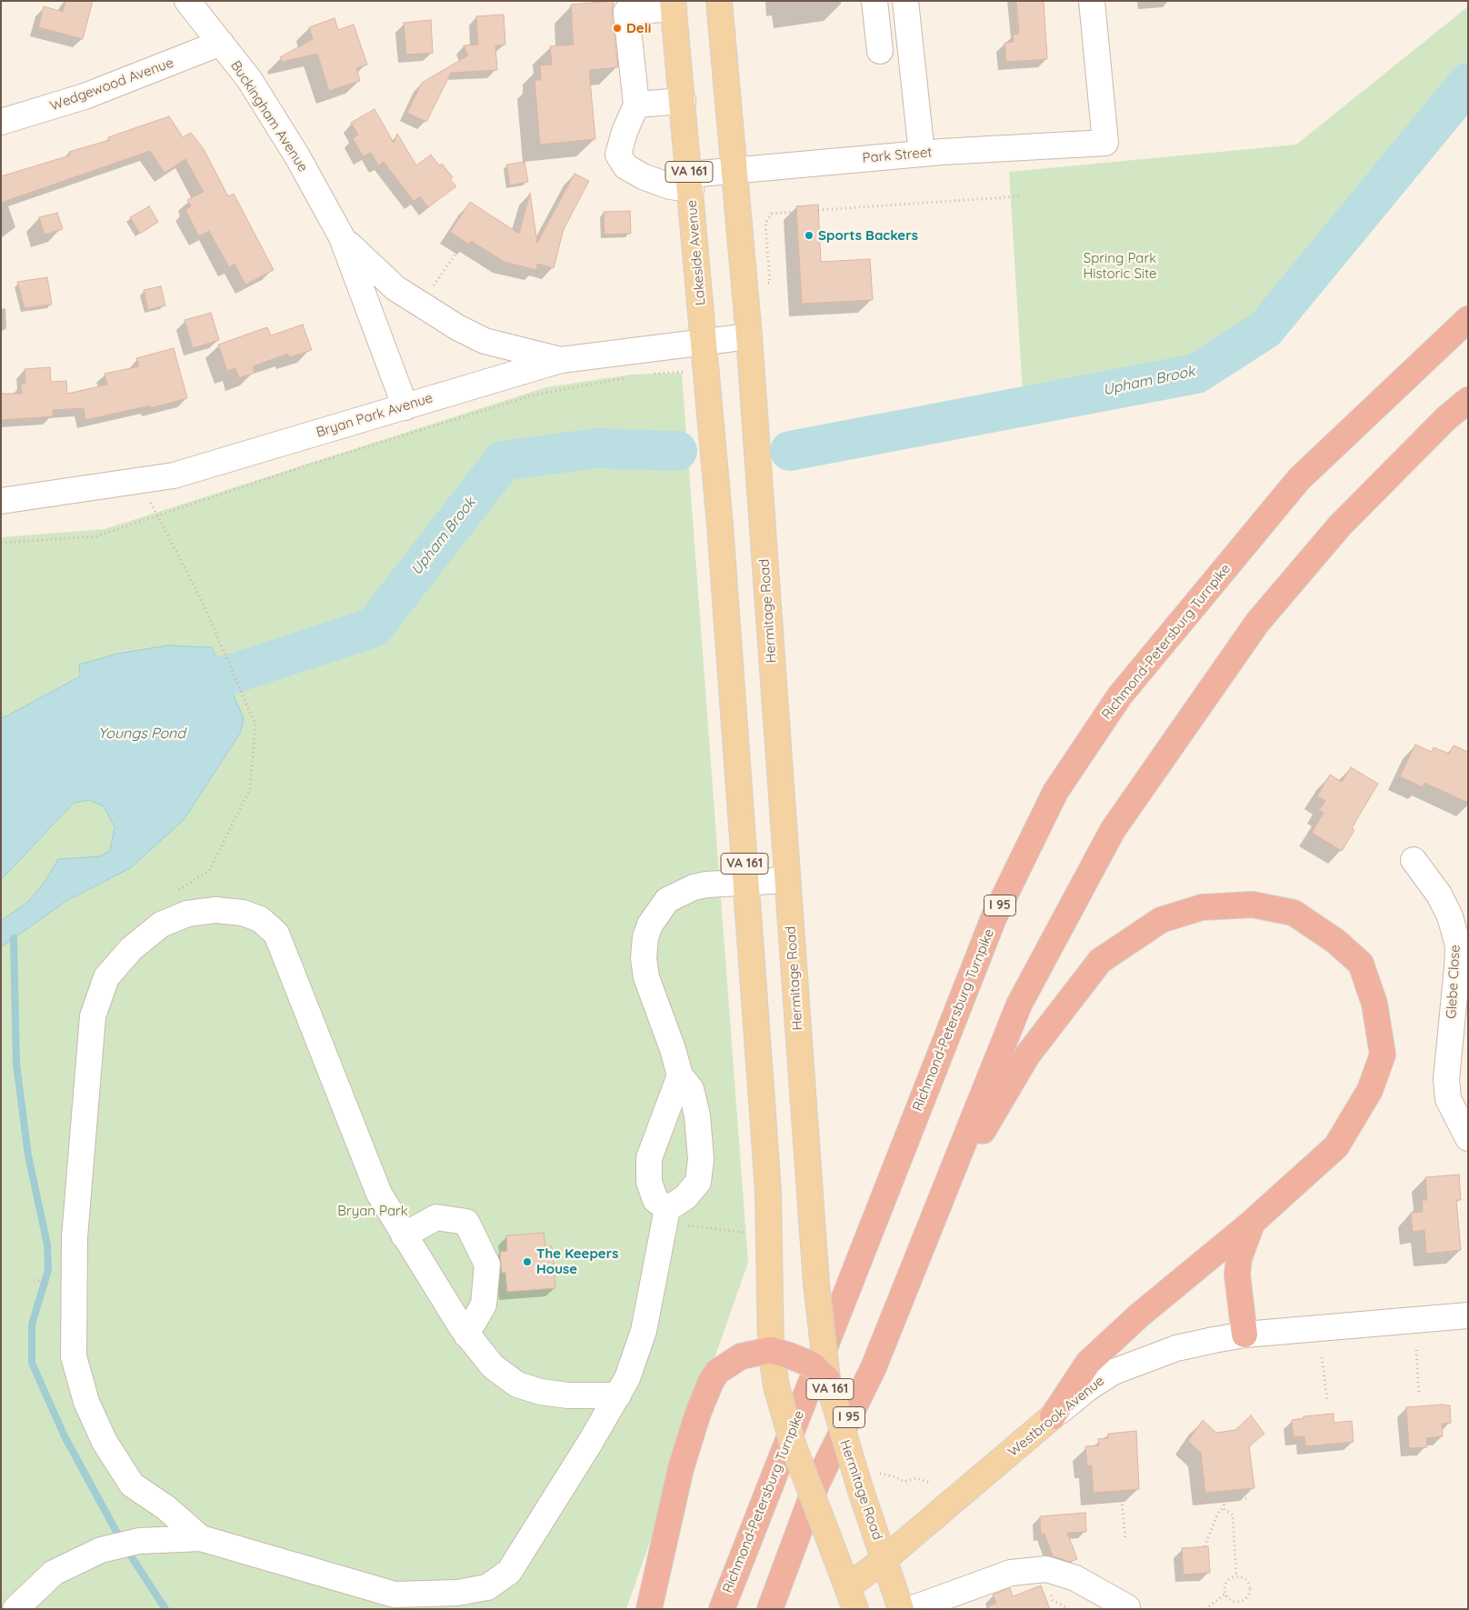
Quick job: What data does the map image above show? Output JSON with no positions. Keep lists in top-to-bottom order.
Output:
{
  "streets": {
    "highway": ["Richmond-Petersburg Turnpike", "I 95"],
    "main road": [
      "VA 161",
      "Lakeside Avenue",
      "Hermitage Road",
      "Westbrook Avenue"
    ],
    "street": [
      "Wedgewood Avenue",
      "Buckingham Avenue",
      "Park Street",
      "Bryan Park Avenue",
      "Glebe Close"
    ]
  },
  "crossings": [
    ["Wedgewood Avenue", "Buckingham Avenue"],
    ["Buckingham Avenue", "Bryan Park Avenue"],
    ["Park Street", "VA 161"],
    ["Park Street", "Lakeside Avenue"],
    ["VA 161", "Lakeside Avenue"],
    ["VA 161", "Bryan Park Avenue"],
    ["VA 161", "Hermitage Road"],
    ["VA 161", "Westbrook Avenue"],
    ["Lakeside Avenue", "Bryan Park Avenue"],
    ["Bryan Park Avenue", "Hermitage Road"],
    ["Hermitage Road", "Westbrook Avenue"]
  ],
  "water": ["Upham Brook", "Youngs Pond"],
  "parks": ["Spring Park Historic Site", "Bryan Park"],
  "places": ["Deli", "Sports Backers", "The Keepers House"]
}
